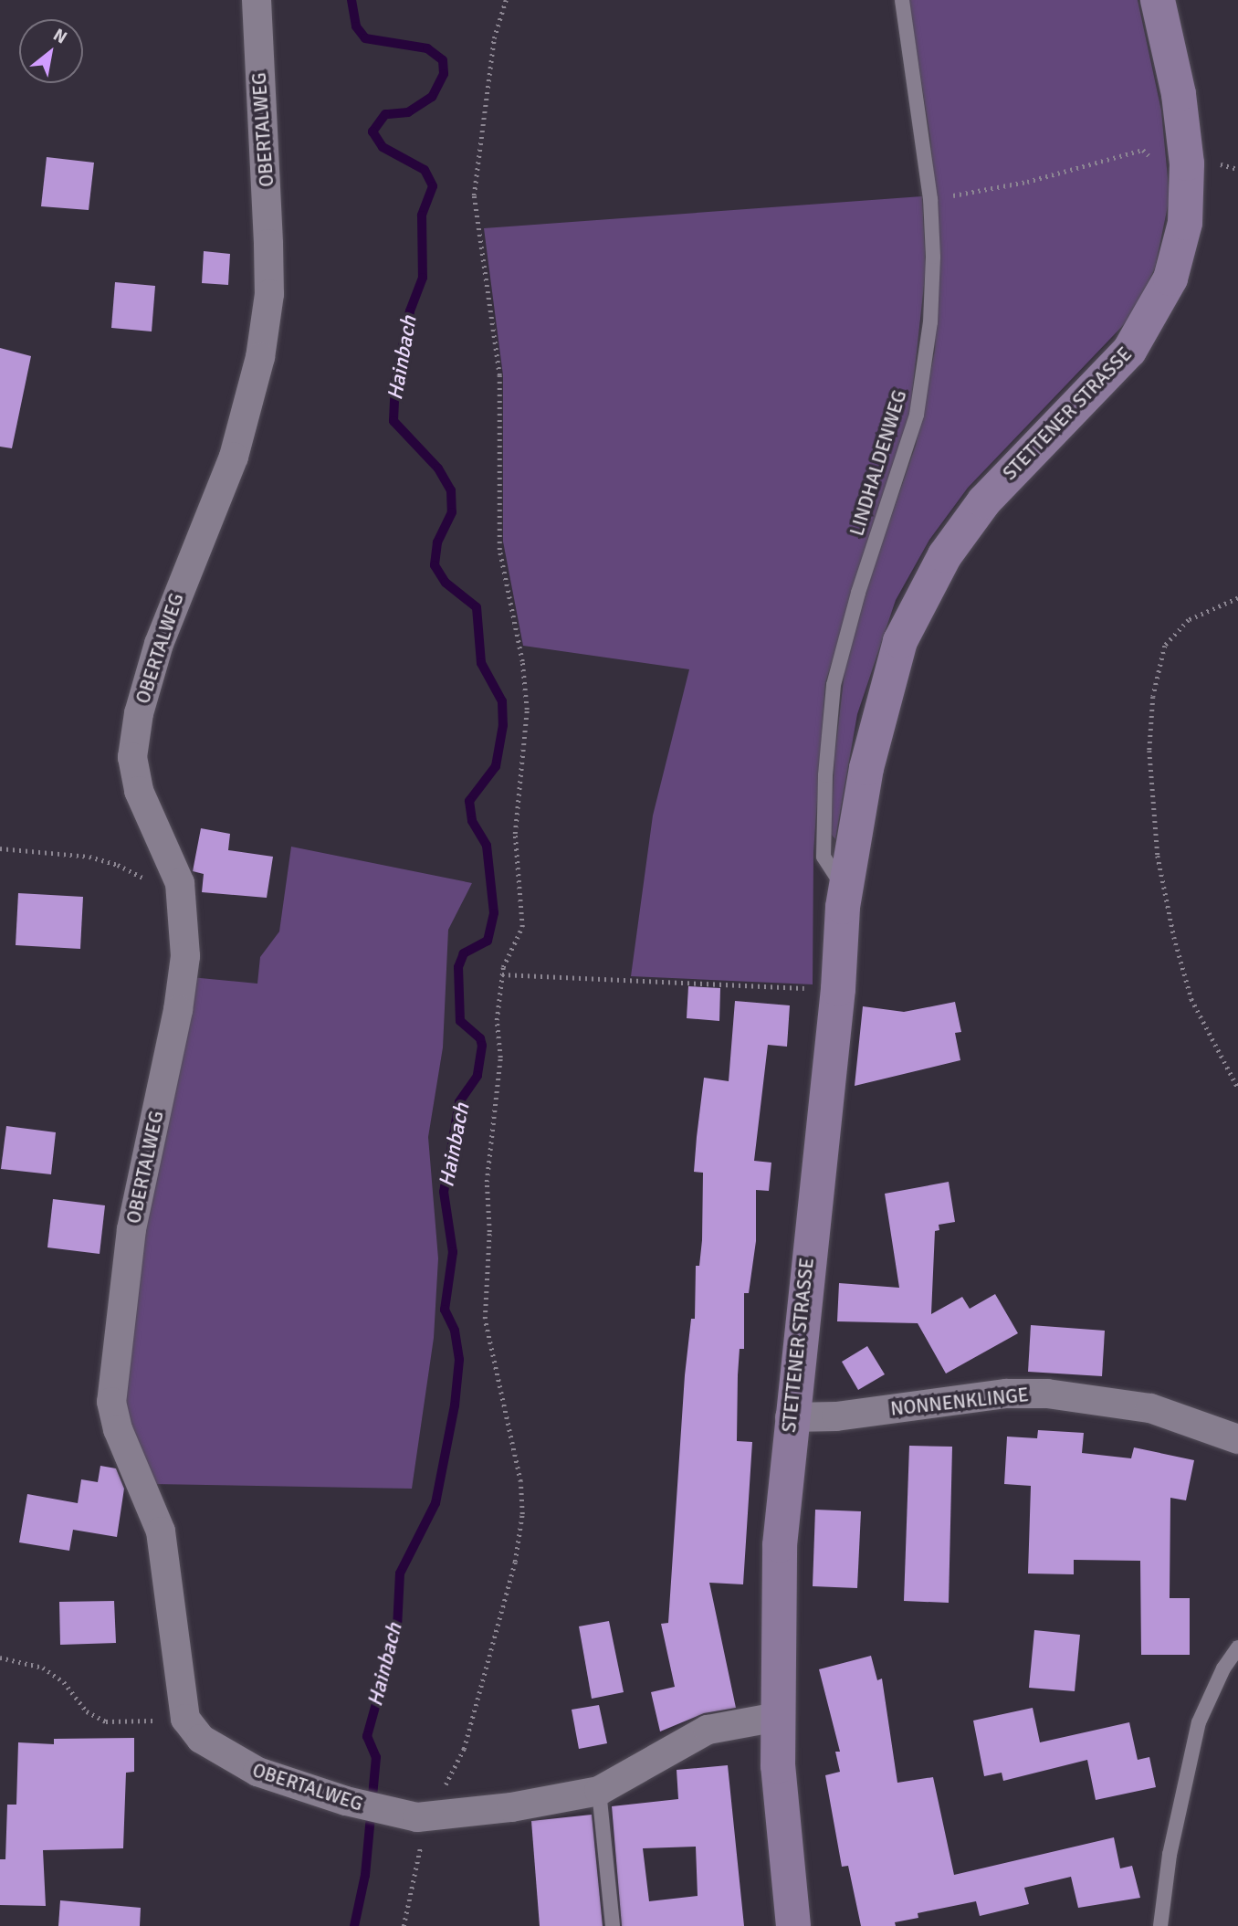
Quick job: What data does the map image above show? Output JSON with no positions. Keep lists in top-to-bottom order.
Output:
{
  "streets": {
    "main road": ["STETTENER STRASSE"],
    "street": ["OBERTALWEG", "NONNENKLINGE"],
    "lane": ["LINDHALDENWEG"]
  },
  "crossings": [
    ["OBERTALWEG", "STETTENER STRASSE"],
    ["STETTENER STRASSE", "LINDHALDENWEG"],
    ["STETTENER STRASSE", "NONNENKLINGE"]
  ],
  "water": ["Hainbach"],
  "north": "top right"
}
